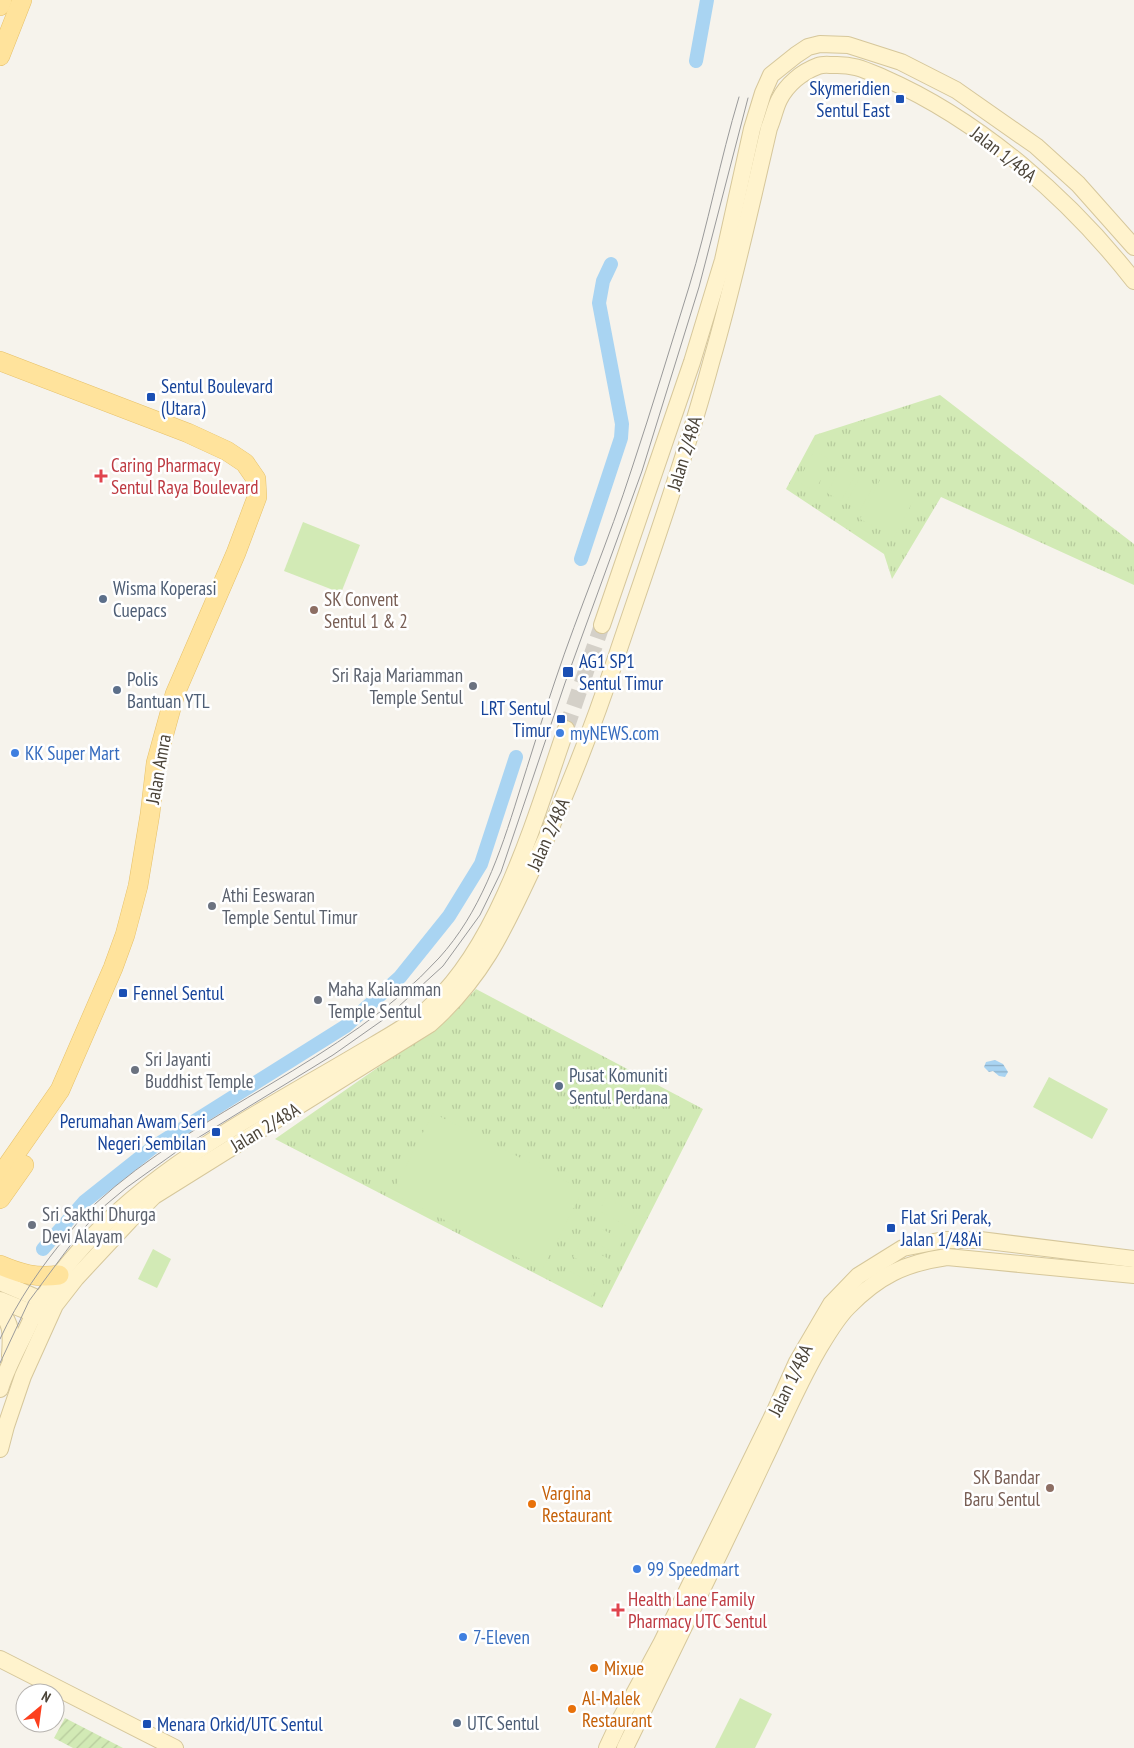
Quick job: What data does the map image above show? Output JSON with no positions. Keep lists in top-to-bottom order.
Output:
{
  "streets": {
    "main road": ["Jalan 1/48A", "Jalan 2/48A", "Jalan Amra"]
  },
  "crossings": [
    ["Jalan 1/48A", "Jalan 2/48A"]
  ],
  "places": {
    "transit": [
      "Skymeridien Sentul East",
      "Sentul Boulevard (Utara)",
      "AG1 SP1 Sentul Timur",
      "LRT Sentul Timur",
      "Fennel Sentul",
      "Perumahan Awam Seri Negeri Sembilan",
      "Flat Sri Perak, Jalan 1/48Ai",
      "Menara Orkid/UTC Sentul"
    ],
    "health": ["Caring Pharmacy Sentul Raya Boulevard", "Health Lane Family Pharmacy UTC Sentul"],
    "other": [
      "Wisma Koperasi Cuepacs",
      "SK Convent Sentul 1 & 2",
      "Sri Raja Mariamman Temple Sentul",
      "Polis Bantuan YTL",
      "myNEWS.com",
      "KK Super Mart",
      "Athi Eeswaran Temple Sentul Timur",
      "Maha Kaliamman Temple Sentul",
      "Sri Jayanti Buddhist Temple",
      "Pusat Komuniti Sentul Perdana",
      "Sri Sakthi Dhurga Devi Alayam",
      "SK Bandar Baru Sentul",
      "Vargina Restaurant",
      "99 Speedmart",
      "7-Eleven",
      "Mixue",
      "Al-Malek Restaurant",
      "UTC Sentul"
    ]
  },
  "north": "top right"
}
